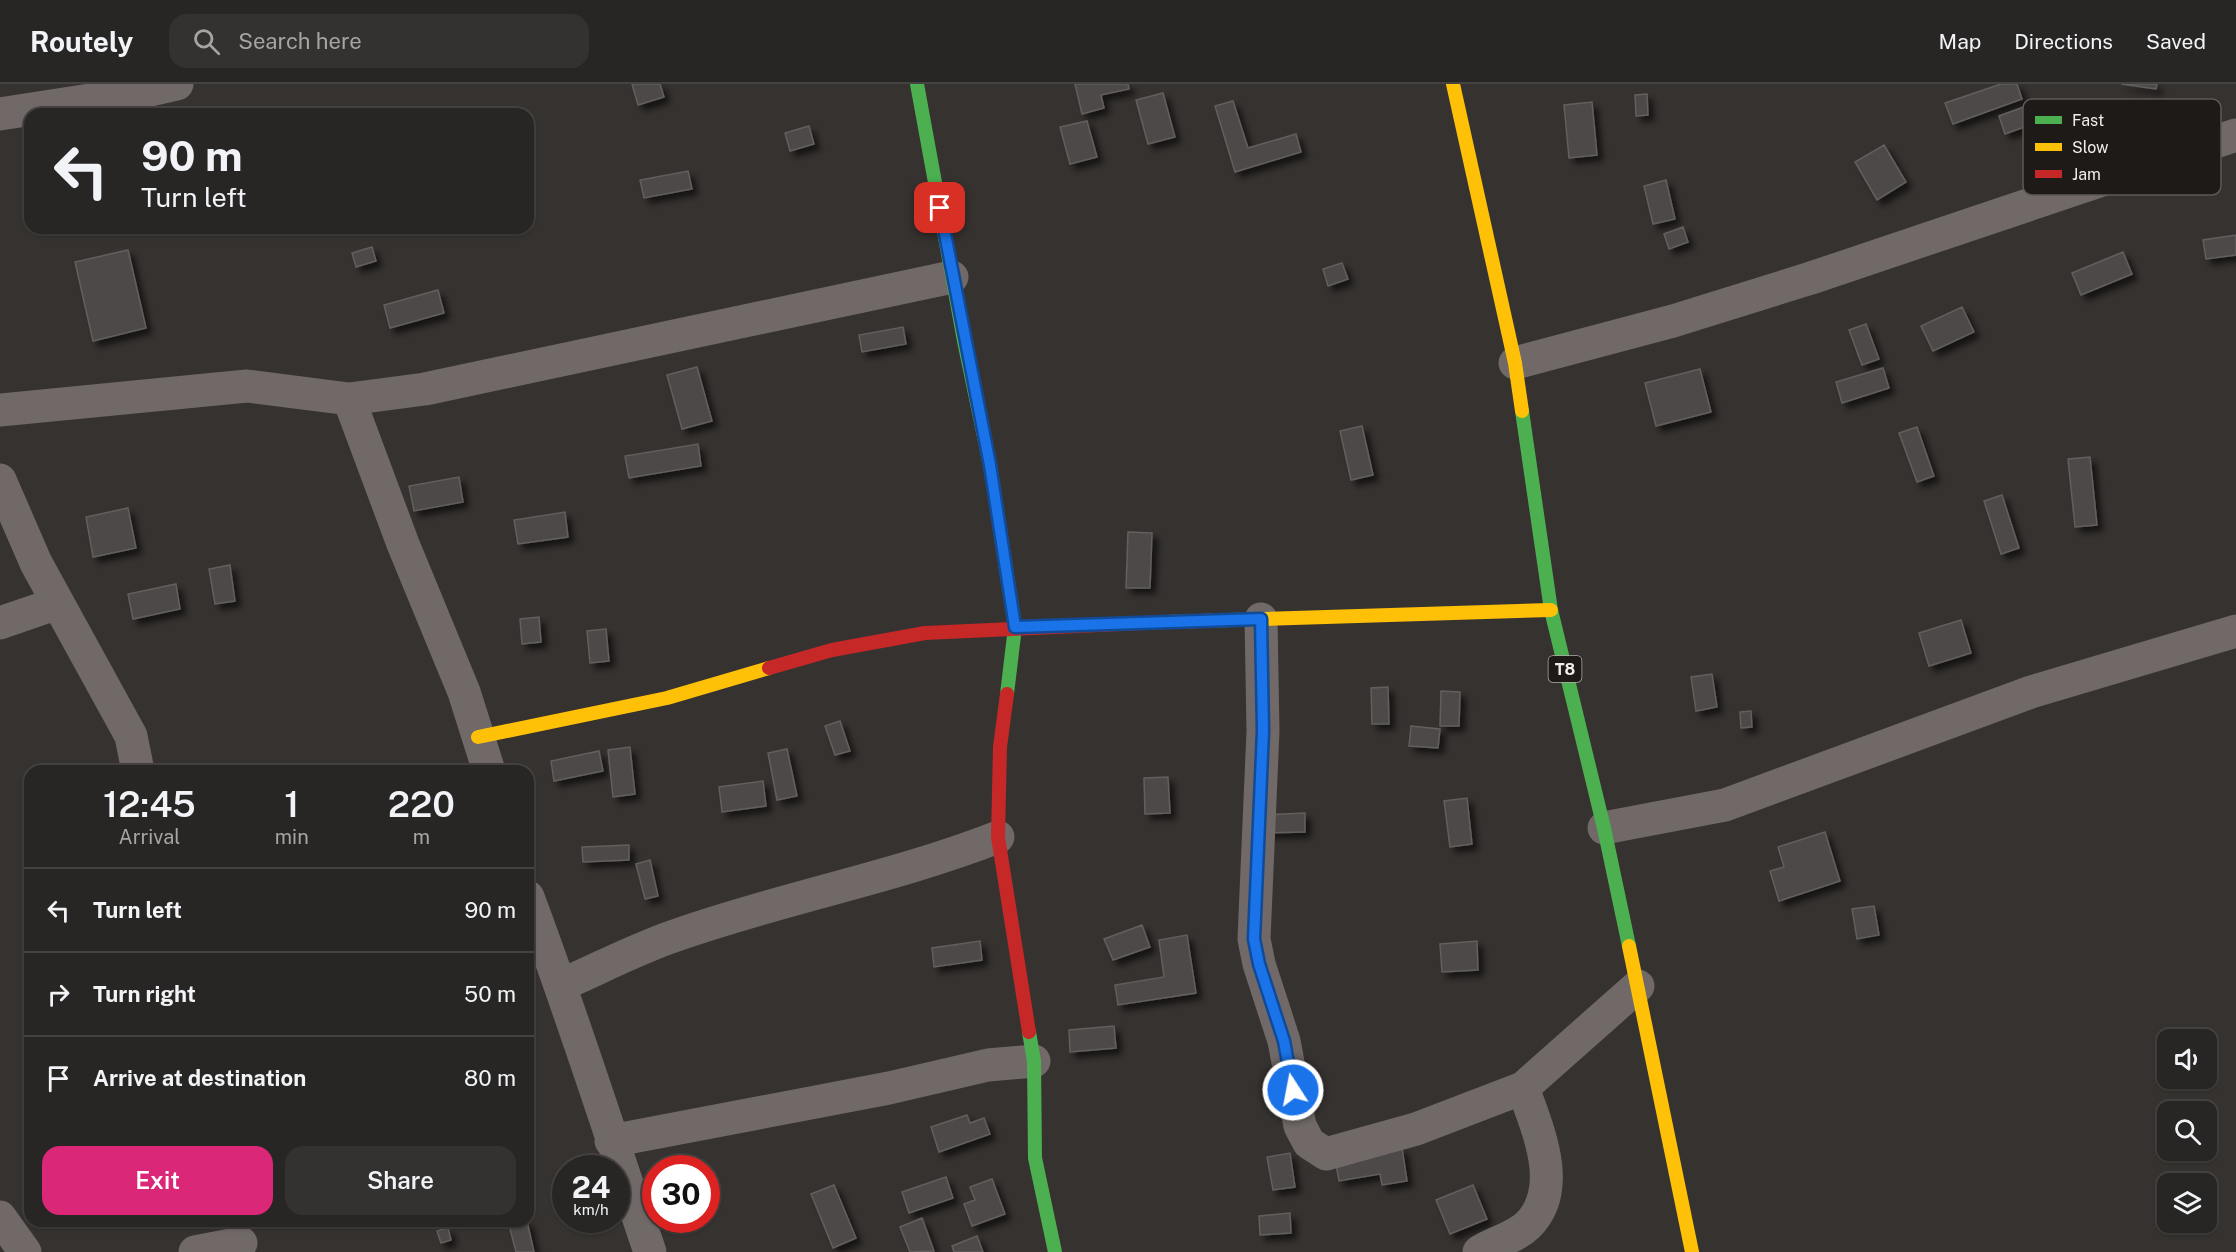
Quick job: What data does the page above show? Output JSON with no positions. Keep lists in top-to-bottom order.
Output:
{
  "streets": {
    "main road": ["T8"]
  },
  "legend": ["Fast", "Slow", "Jam"],
  "page": {
    "header": "Routely",
    "search": "Search here",
    "nav": ["Map", "Directions", "Saved"],
    "turn": ["90 m", "Turn left"],
    "eta": [
      "12:45",
      "Arrival",
      "1",
      "min",
      "220",
      "m"
    ],
    "list": [
      {
        "name": "Turn left",
        "value": "90 m"
      },
      {
        "name": "Turn right",
        "value": "50 m"
      },
      {
        "name": "Arrive at destination",
        "value": "80 m"
      }
    ],
    "buttons": ["Exit", "Share"],
    "speed": "24 km/h",
    "limit": "30"
  }
}
